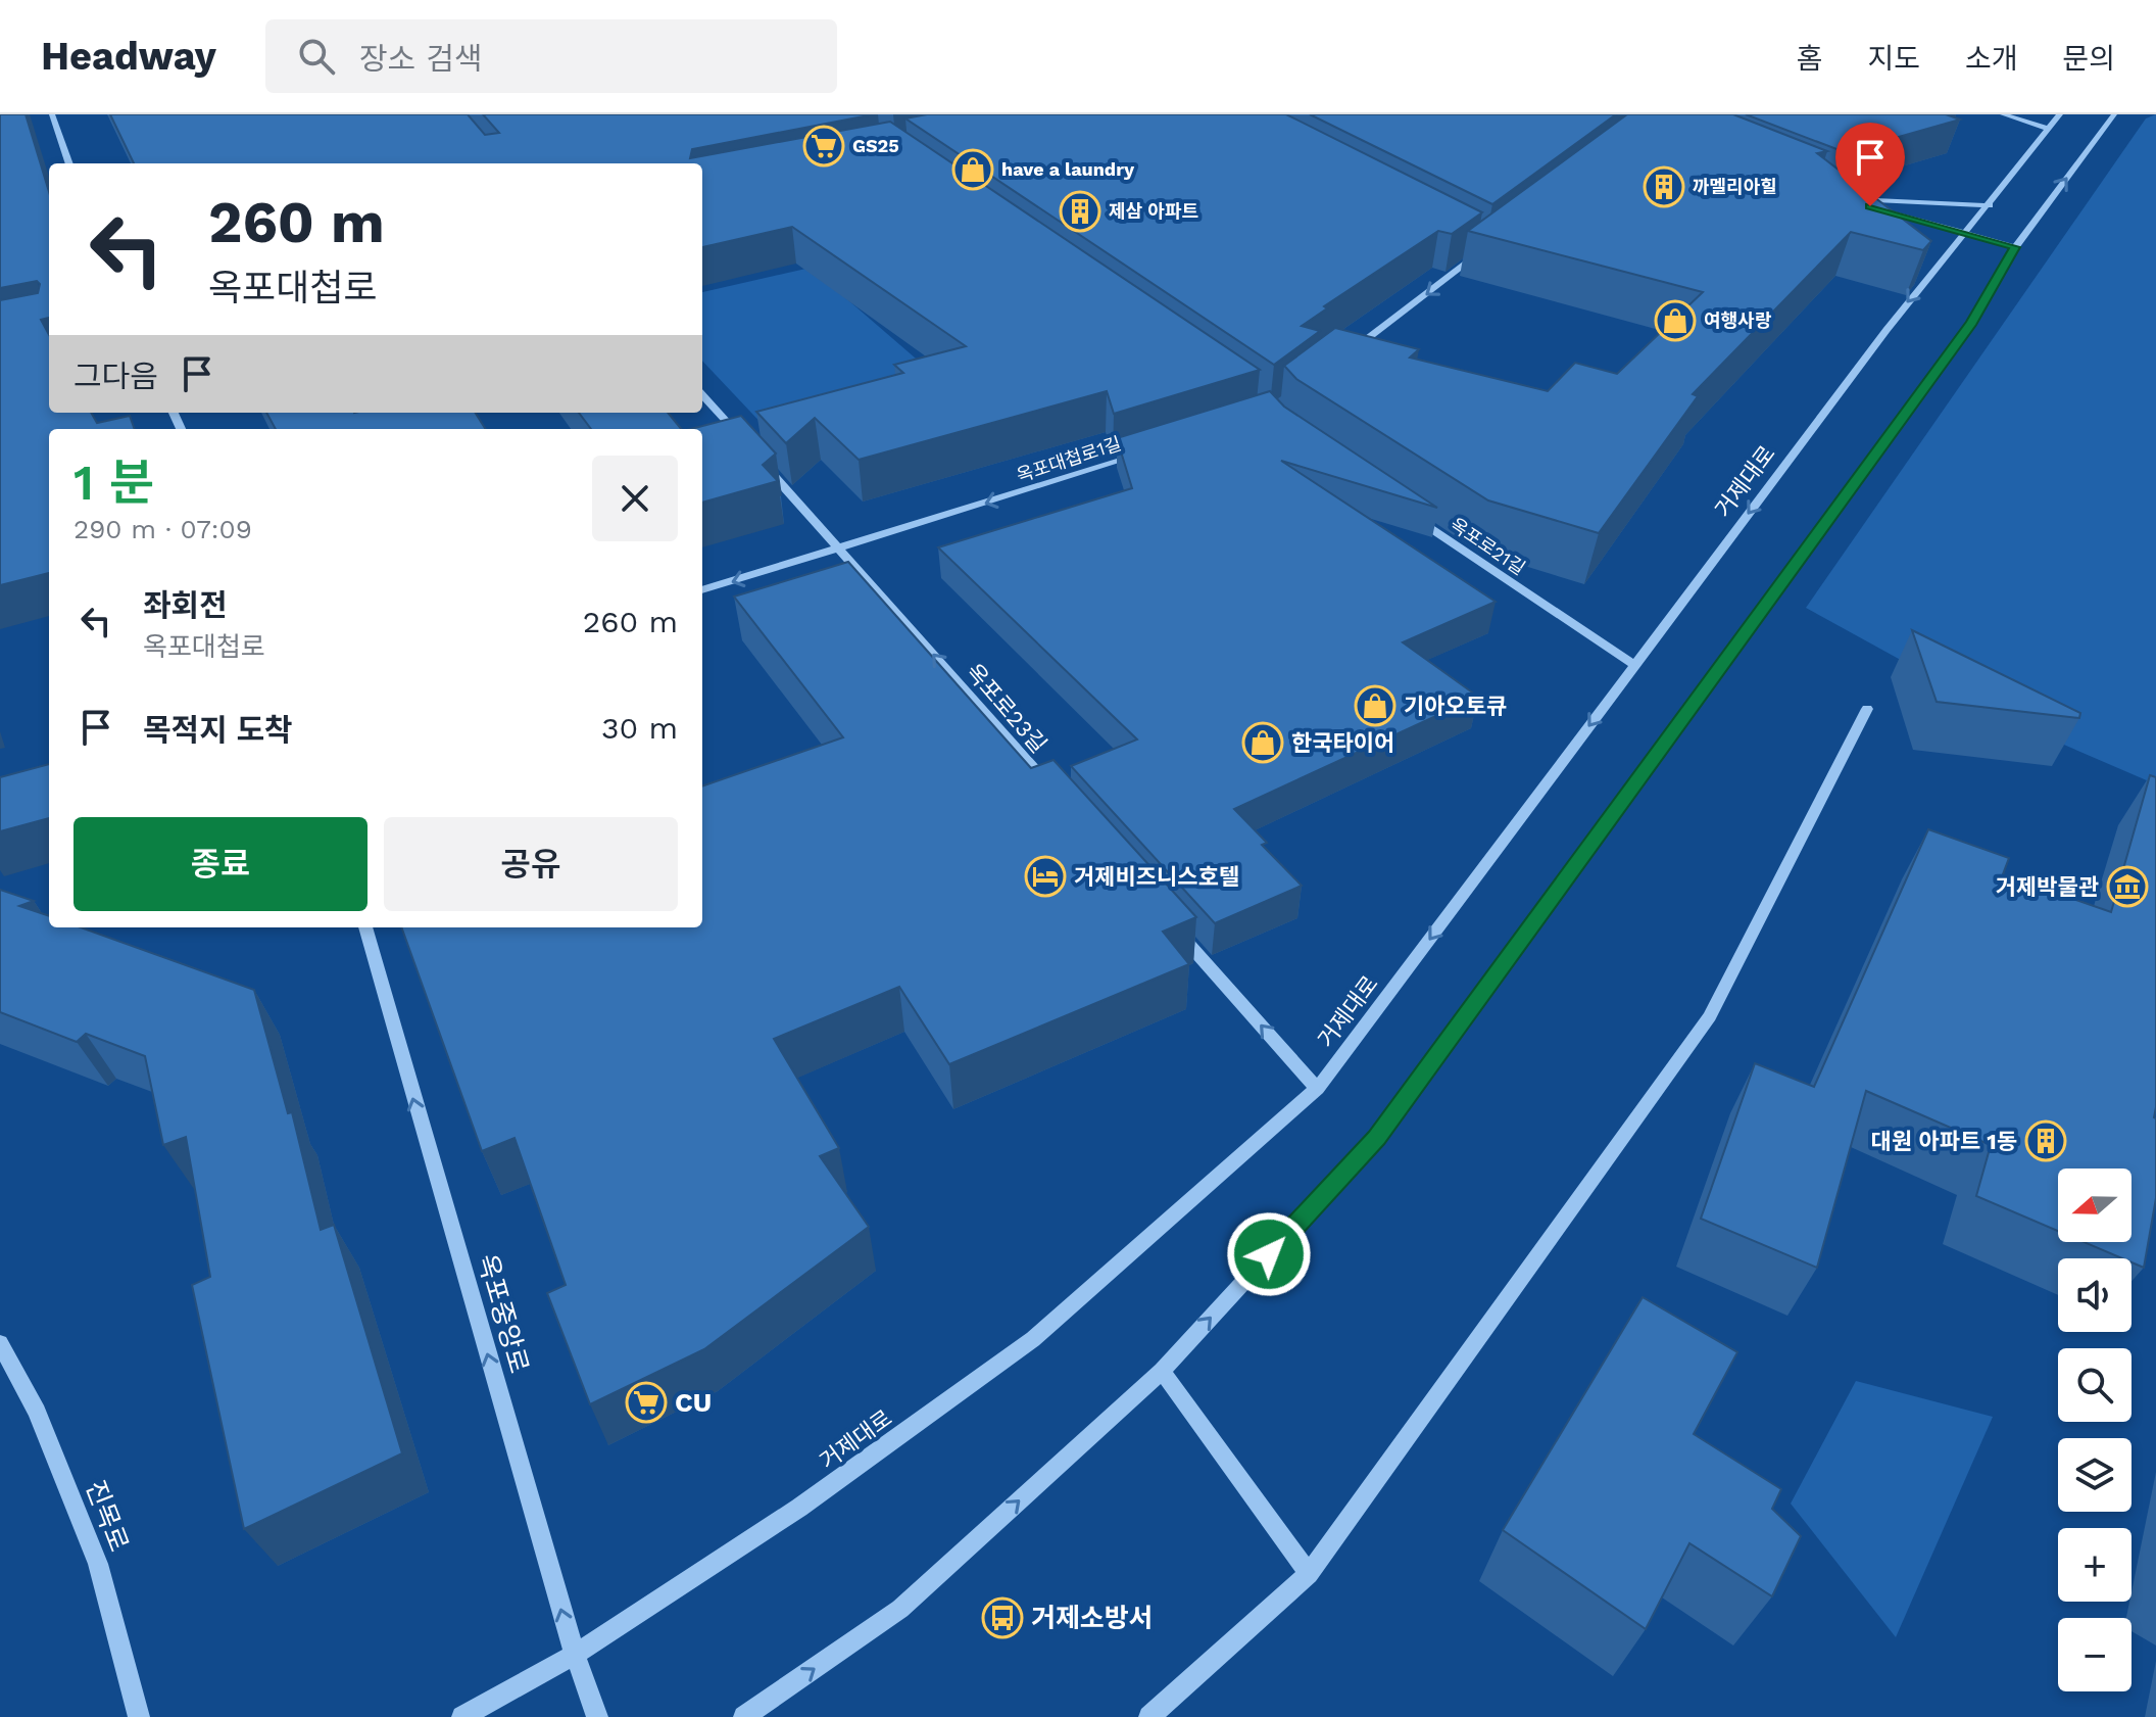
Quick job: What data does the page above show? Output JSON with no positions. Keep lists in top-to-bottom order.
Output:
{
  "streets": {
    "street": [
      "옥포대첩로1길",
      "거제대로",
      "옥포로21길",
      "옥포로23길",
      "옥포중앙로",
      "진목로"
    ]
  },
  "crossings": [
    ["옥포대첩로1길", "옥포로23길"],
    ["거제대로", "옥포로21길"],
    ["거제대로", "옥포중앙로"]
  ],
  "one_way": ["옥포대첩로1길", "옥포로23길", "옥포중앙로"],
  "places": {
    "supermarket": ["GS25", "CU"],
    "shop": [
      "have a laundry",
      "여행사랑",
      "기아오토큐",
      "한국타이어"
    ],
    "building": ["까멜리아힐", "제삼 아파트", "대원 아파트 1동"],
    "hotel": ["거제비즈니스호텔"],
    "museum": ["거제박물관"],
    "bus stop": ["거제소방서"]
  },
  "north": "left",
  "page": {
    "header": "Headway",
    "search": "장소 검색",
    "nav": [
      "홈",
      "지도",
      "소개",
      "문의"
    ],
    "turn": ["260 m", "옥포대첩로"],
    "then": "그다음",
    "heading": ["1 분", "290 m · 07:09"],
    "list": [
      {
        "name": "좌회전",
        "note": "옥포대첩로",
        "value": "260 m"
      },
      {
        "name": "목적지 도착",
        "value": "30 m"
      }
    ],
    "buttons": ["종료", "공유"],
    "map_buttons": ["+", "−"]
  }
}
